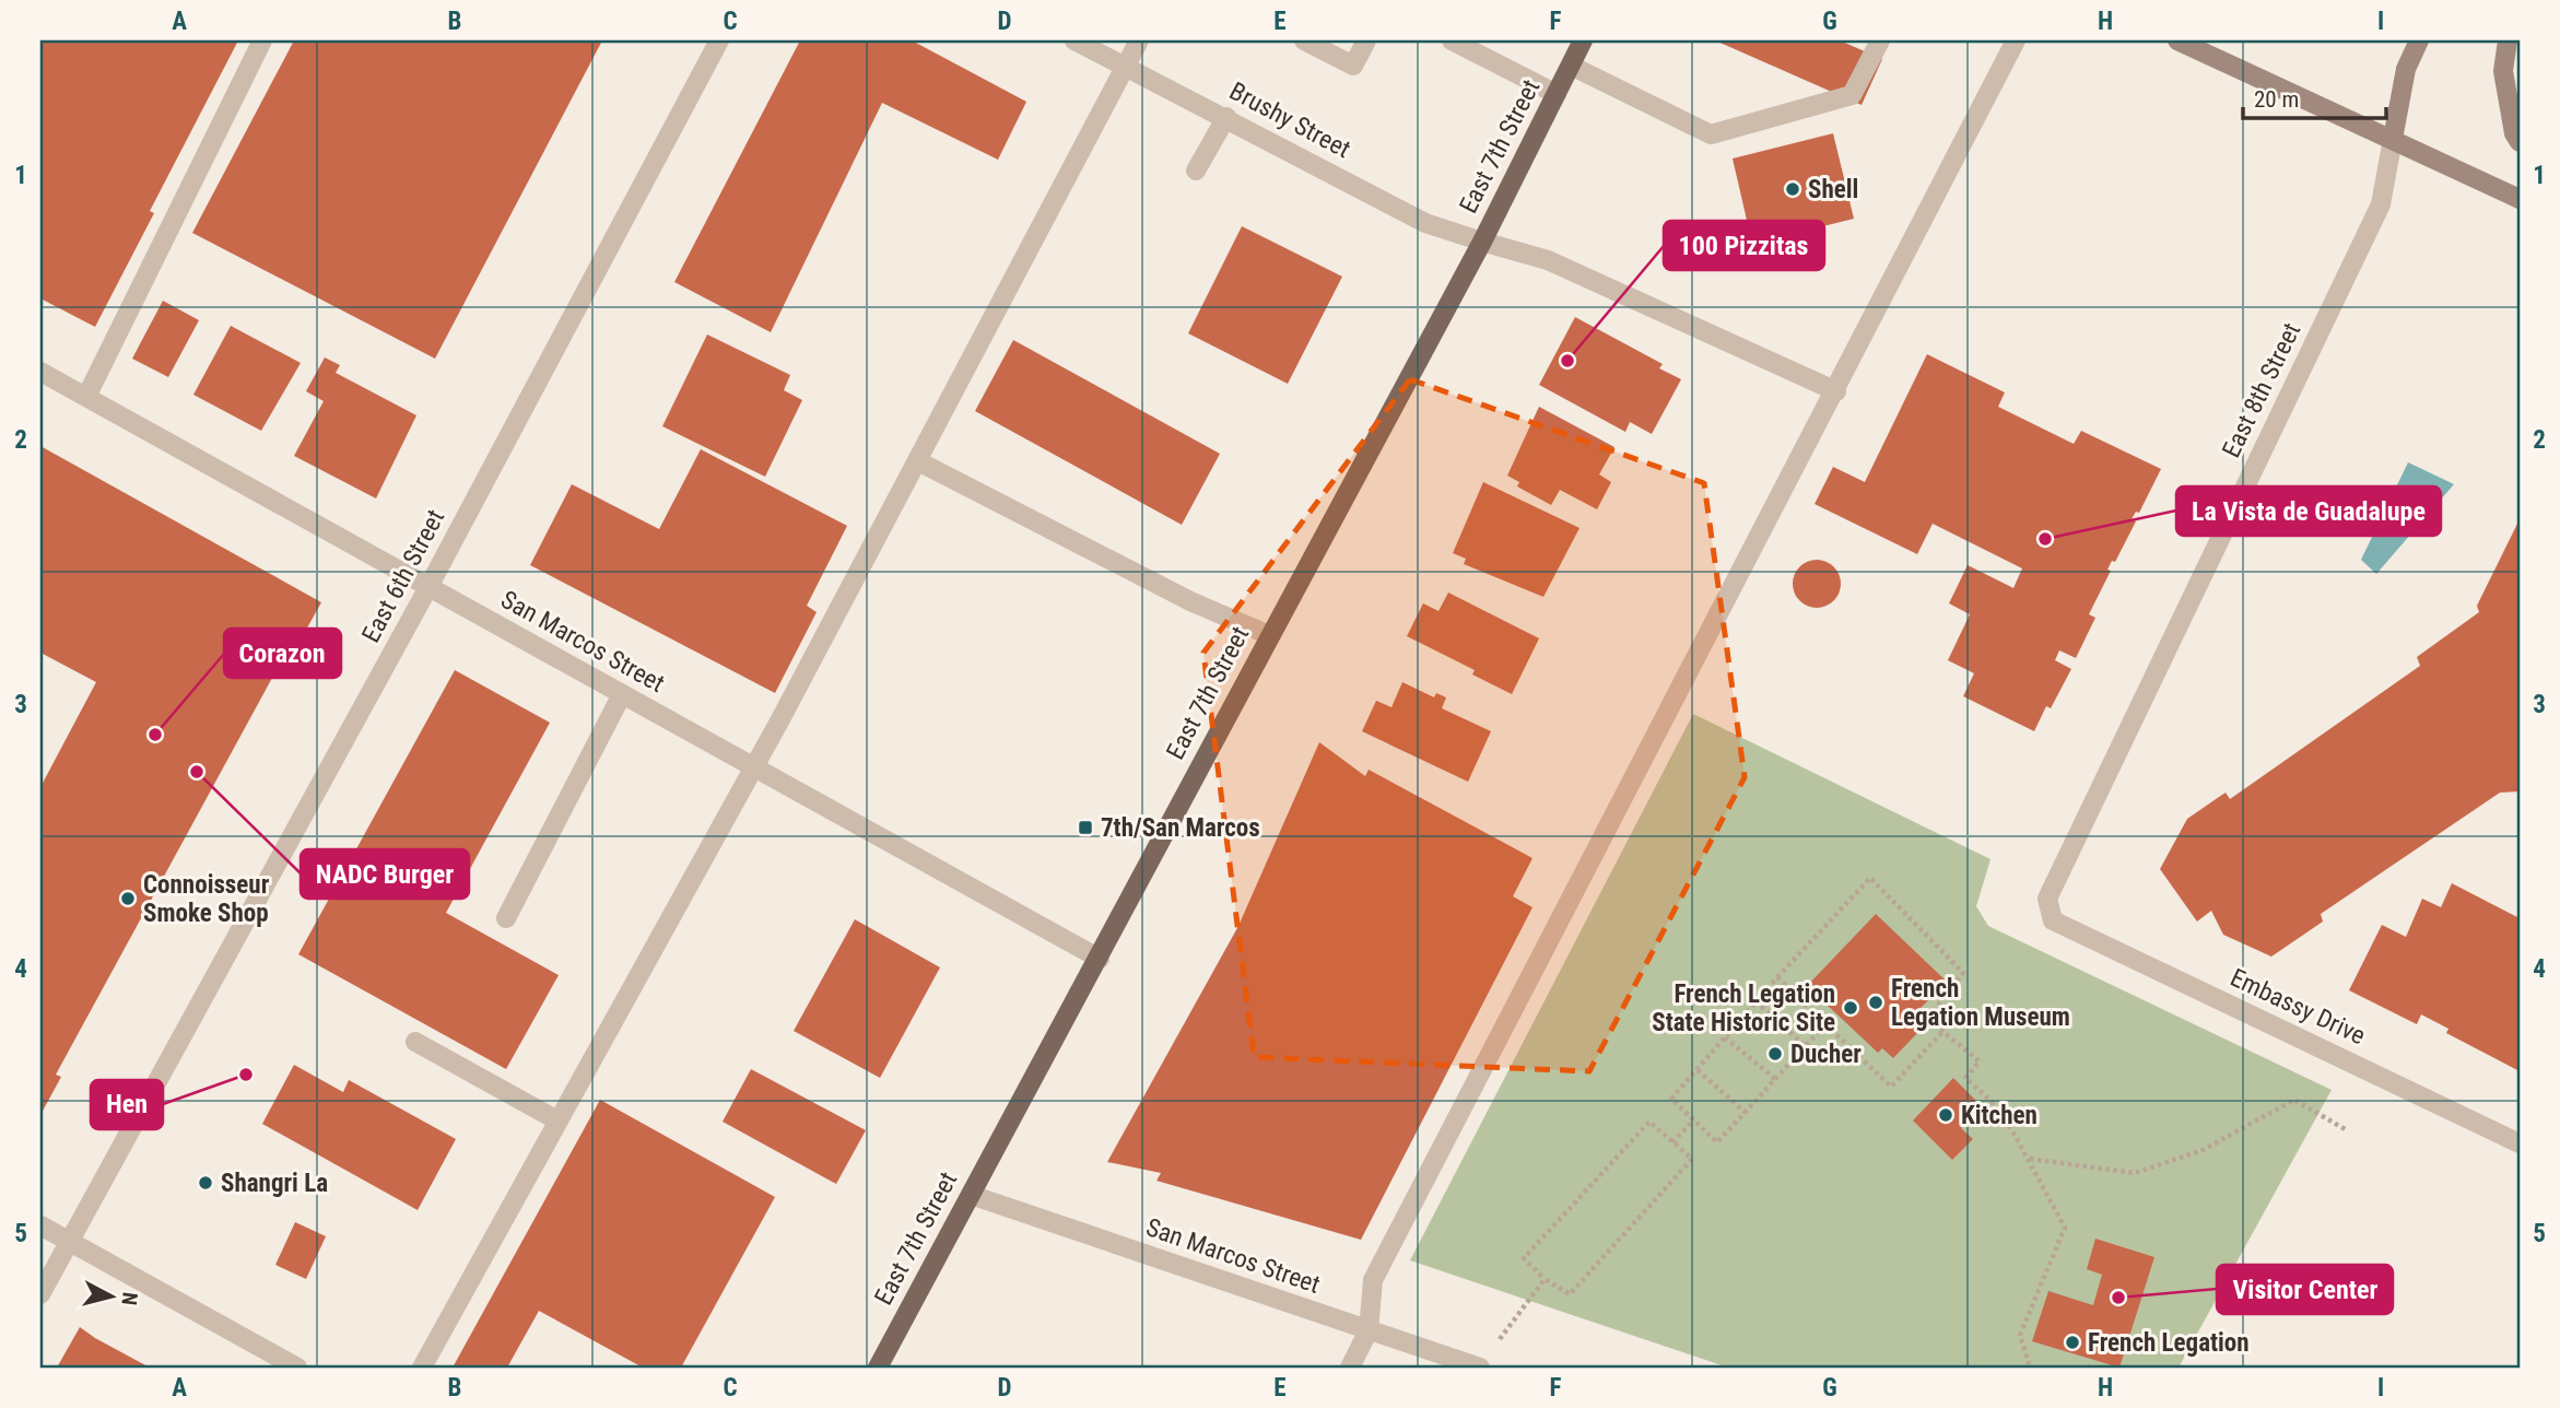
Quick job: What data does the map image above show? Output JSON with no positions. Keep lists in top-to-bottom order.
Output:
{
  "streets": {
    "main road": ["East 7th Street", "East 8th Street"],
    "street": [
      "Brushy Street",
      "East 6th Street",
      "San Marcos Street",
      "Embassy Drive"
    ]
  },
  "crossings": [
    ["Brushy Street", "East 7th Street"],
    ["East 7th Street", "San Marcos Street"],
    ["East 8th Street", "Embassy Drive"],
    ["East 6th Street", "San Marcos Street"]
  ],
  "places": {
    "other": [
      "Shell",
      "100 Pizzitas",
      "La Vista de Guadalupe",
      "Corazon",
      "NADC Burger",
      "Connoisseur Smoke Shop",
      "French Legation Museum",
      "French Legation State Historic Site",
      "Ducher",
      "Hen",
      "Kitchen",
      "Shangri La",
      "Visitor Center",
      "French Legation"
    ],
    "transit": ["7th/San Marcos"]
  },
  "scale_bar": "20 m",
  "north": "right",
  "grid": {
    "columns": [
      "A",
      "B",
      "C",
      "D",
      "E",
      "F",
      "G",
      "H",
      "I"
    ],
    "rows": [
      "1",
      "2",
      "3",
      "4",
      "5"
    ]
  }
}
